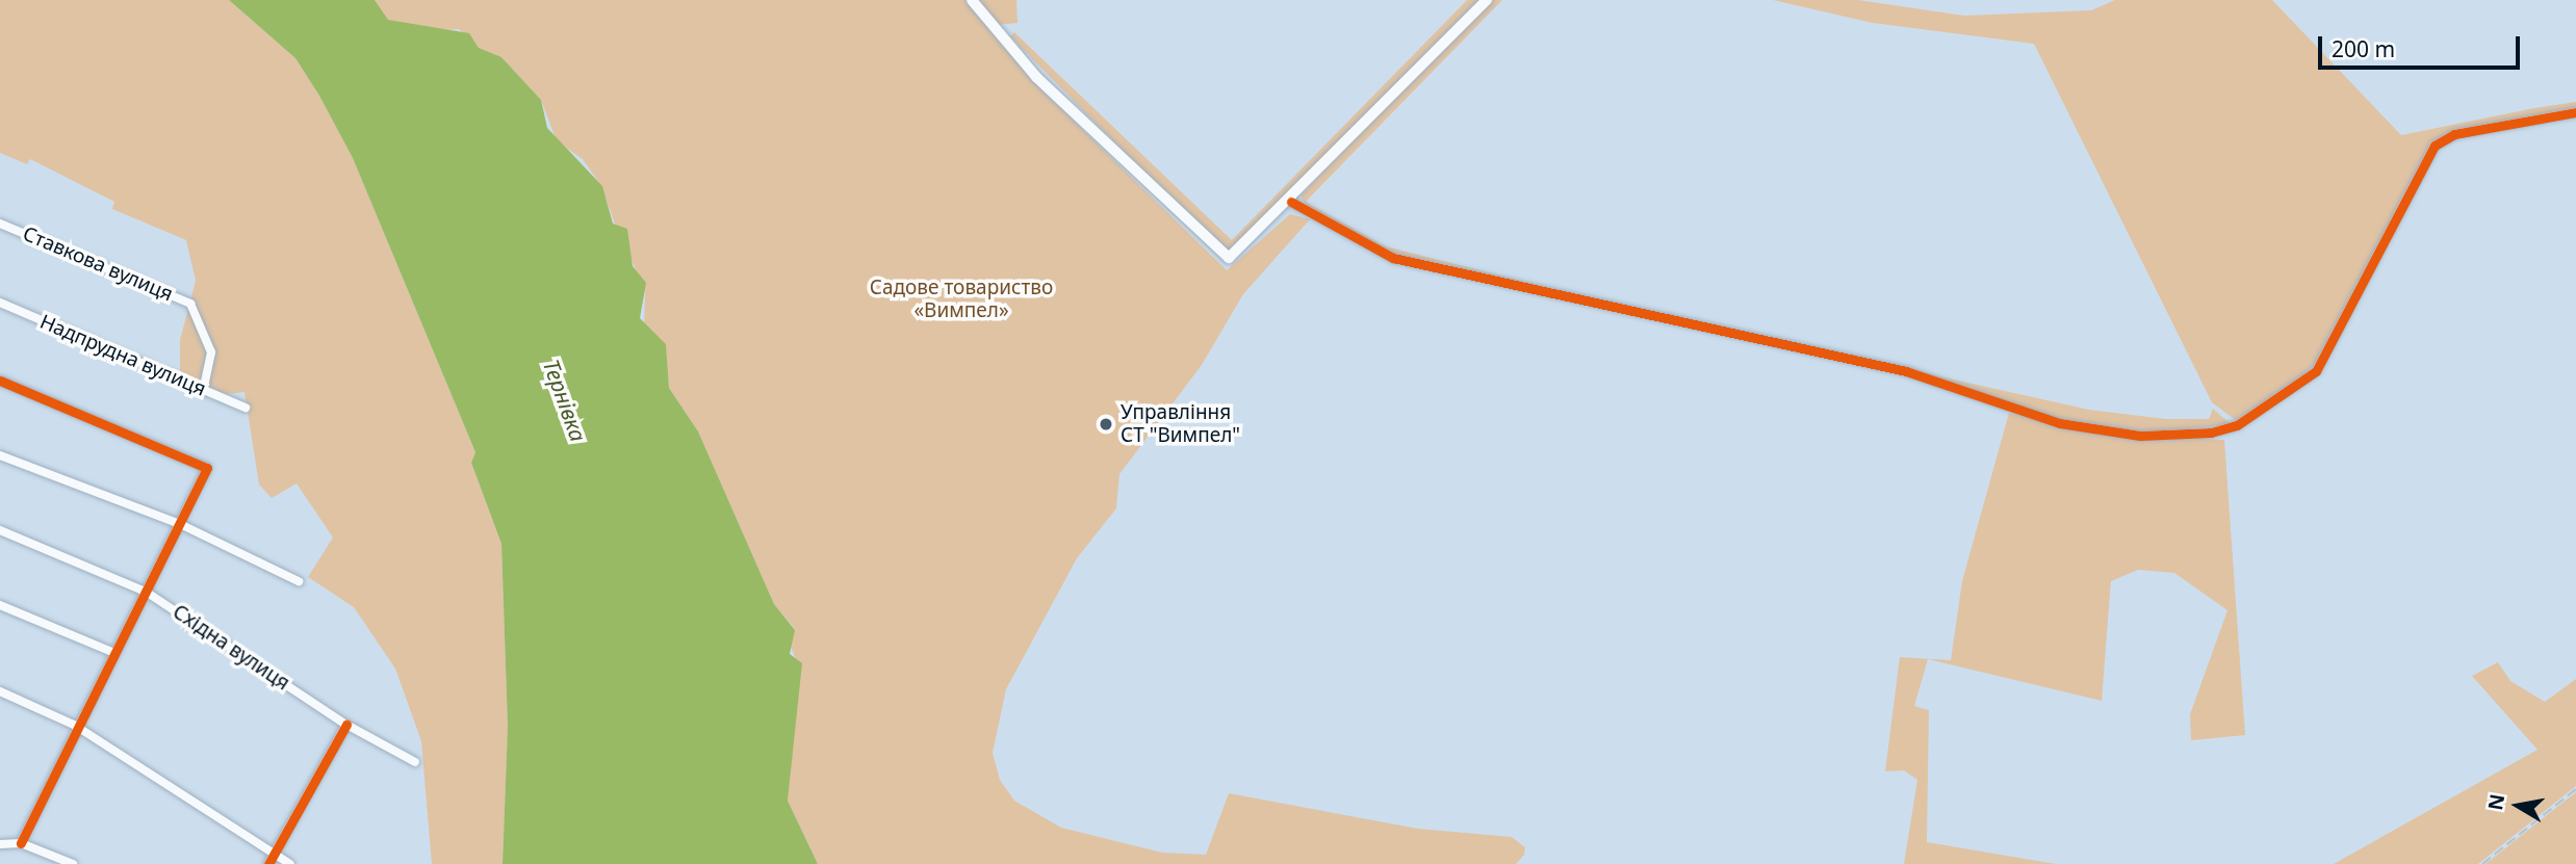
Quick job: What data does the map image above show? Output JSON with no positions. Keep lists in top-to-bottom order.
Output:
{
  "streets": {
    "street": ["Ставкова вулиця", "Надпрудна вулиця", "Східна вулиця"]
  },
  "crossings": [
    ["Ставкова вулиця", "Надпрудна вулиця"]
  ],
  "water": ["Тернівка"],
  "parks": ["Садове товариство «Вимпел»"],
  "places": ["Управління СТ \"Вимпел\""],
  "scale_bar": "200 m",
  "north": "left"
}
